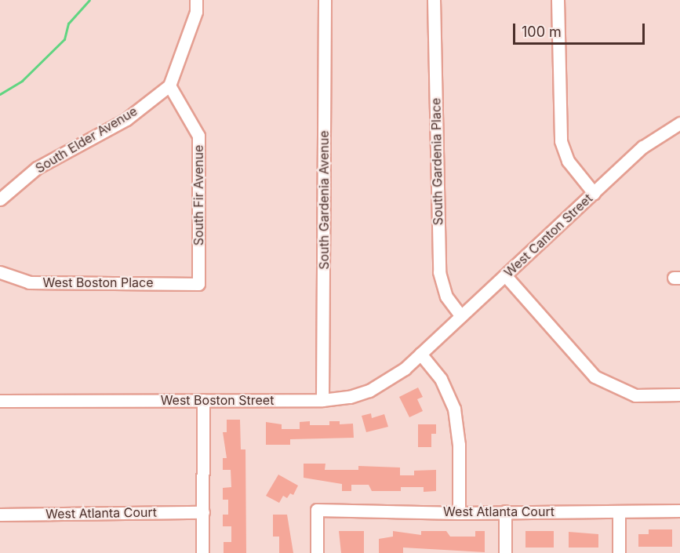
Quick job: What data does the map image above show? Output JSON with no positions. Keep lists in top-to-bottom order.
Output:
{
  "streets": {
    "street": [
      "South Elder Avenue",
      "South Gardenia Place",
      "South Fir Avenue",
      "South Gardenia Avenue",
      "West Canton Street",
      "West Boston Place",
      "West Boston Street",
      "West Atlanta Court"
    ]
  },
  "crossings": [
    ["South Elder Avenue", "South Fir Avenue"],
    ["South Gardenia Place", "West Canton Street"],
    ["South Fir Avenue", "West Boston Place"],
    ["South Gardenia Avenue", "West Boston Street"],
    ["West Canton Street", "West Boston Street"]
  ],
  "scale_bar": "100 m"
}
